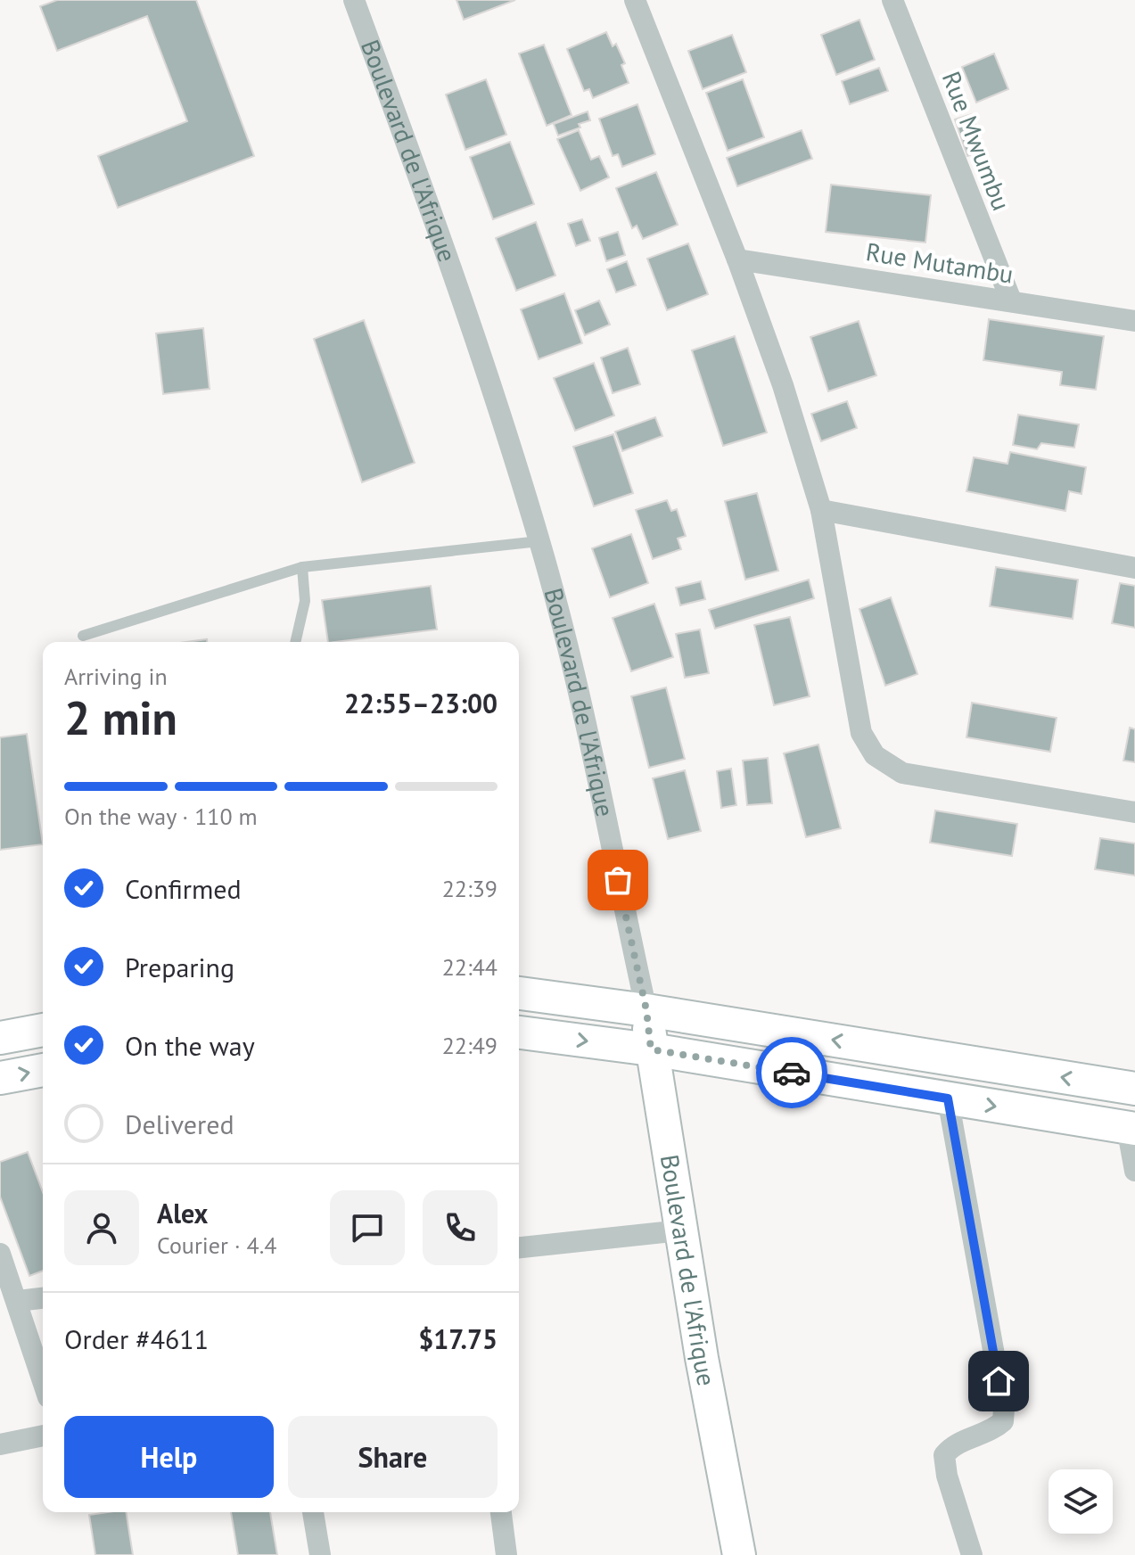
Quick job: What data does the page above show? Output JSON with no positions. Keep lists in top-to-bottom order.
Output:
{
  "streets": {
    "street": ["Rue Mwumbu", "Boulevard de l'Afrique", "Rue Mutambu"]
  },
  "crossings": [
    ["Rue Mwumbu", "Rue Mutambu"]
  ],
  "page": {
    "heading": ["2 min", "Arriving in", "22:55–23:00"],
    "panel": [
      "Alex",
      "Courier · 4.4",
      "Order #4611",
      "$17.75"
    ],
    "bar": "On the way · 110 m",
    "list": [
      ["Confirmed", "22:39"],
      ["Preparing", "22:44"],
      ["On the way", "22:49"],
      "Delivered"
    ],
    "buttons": ["Help", "Share"]
  }
}
